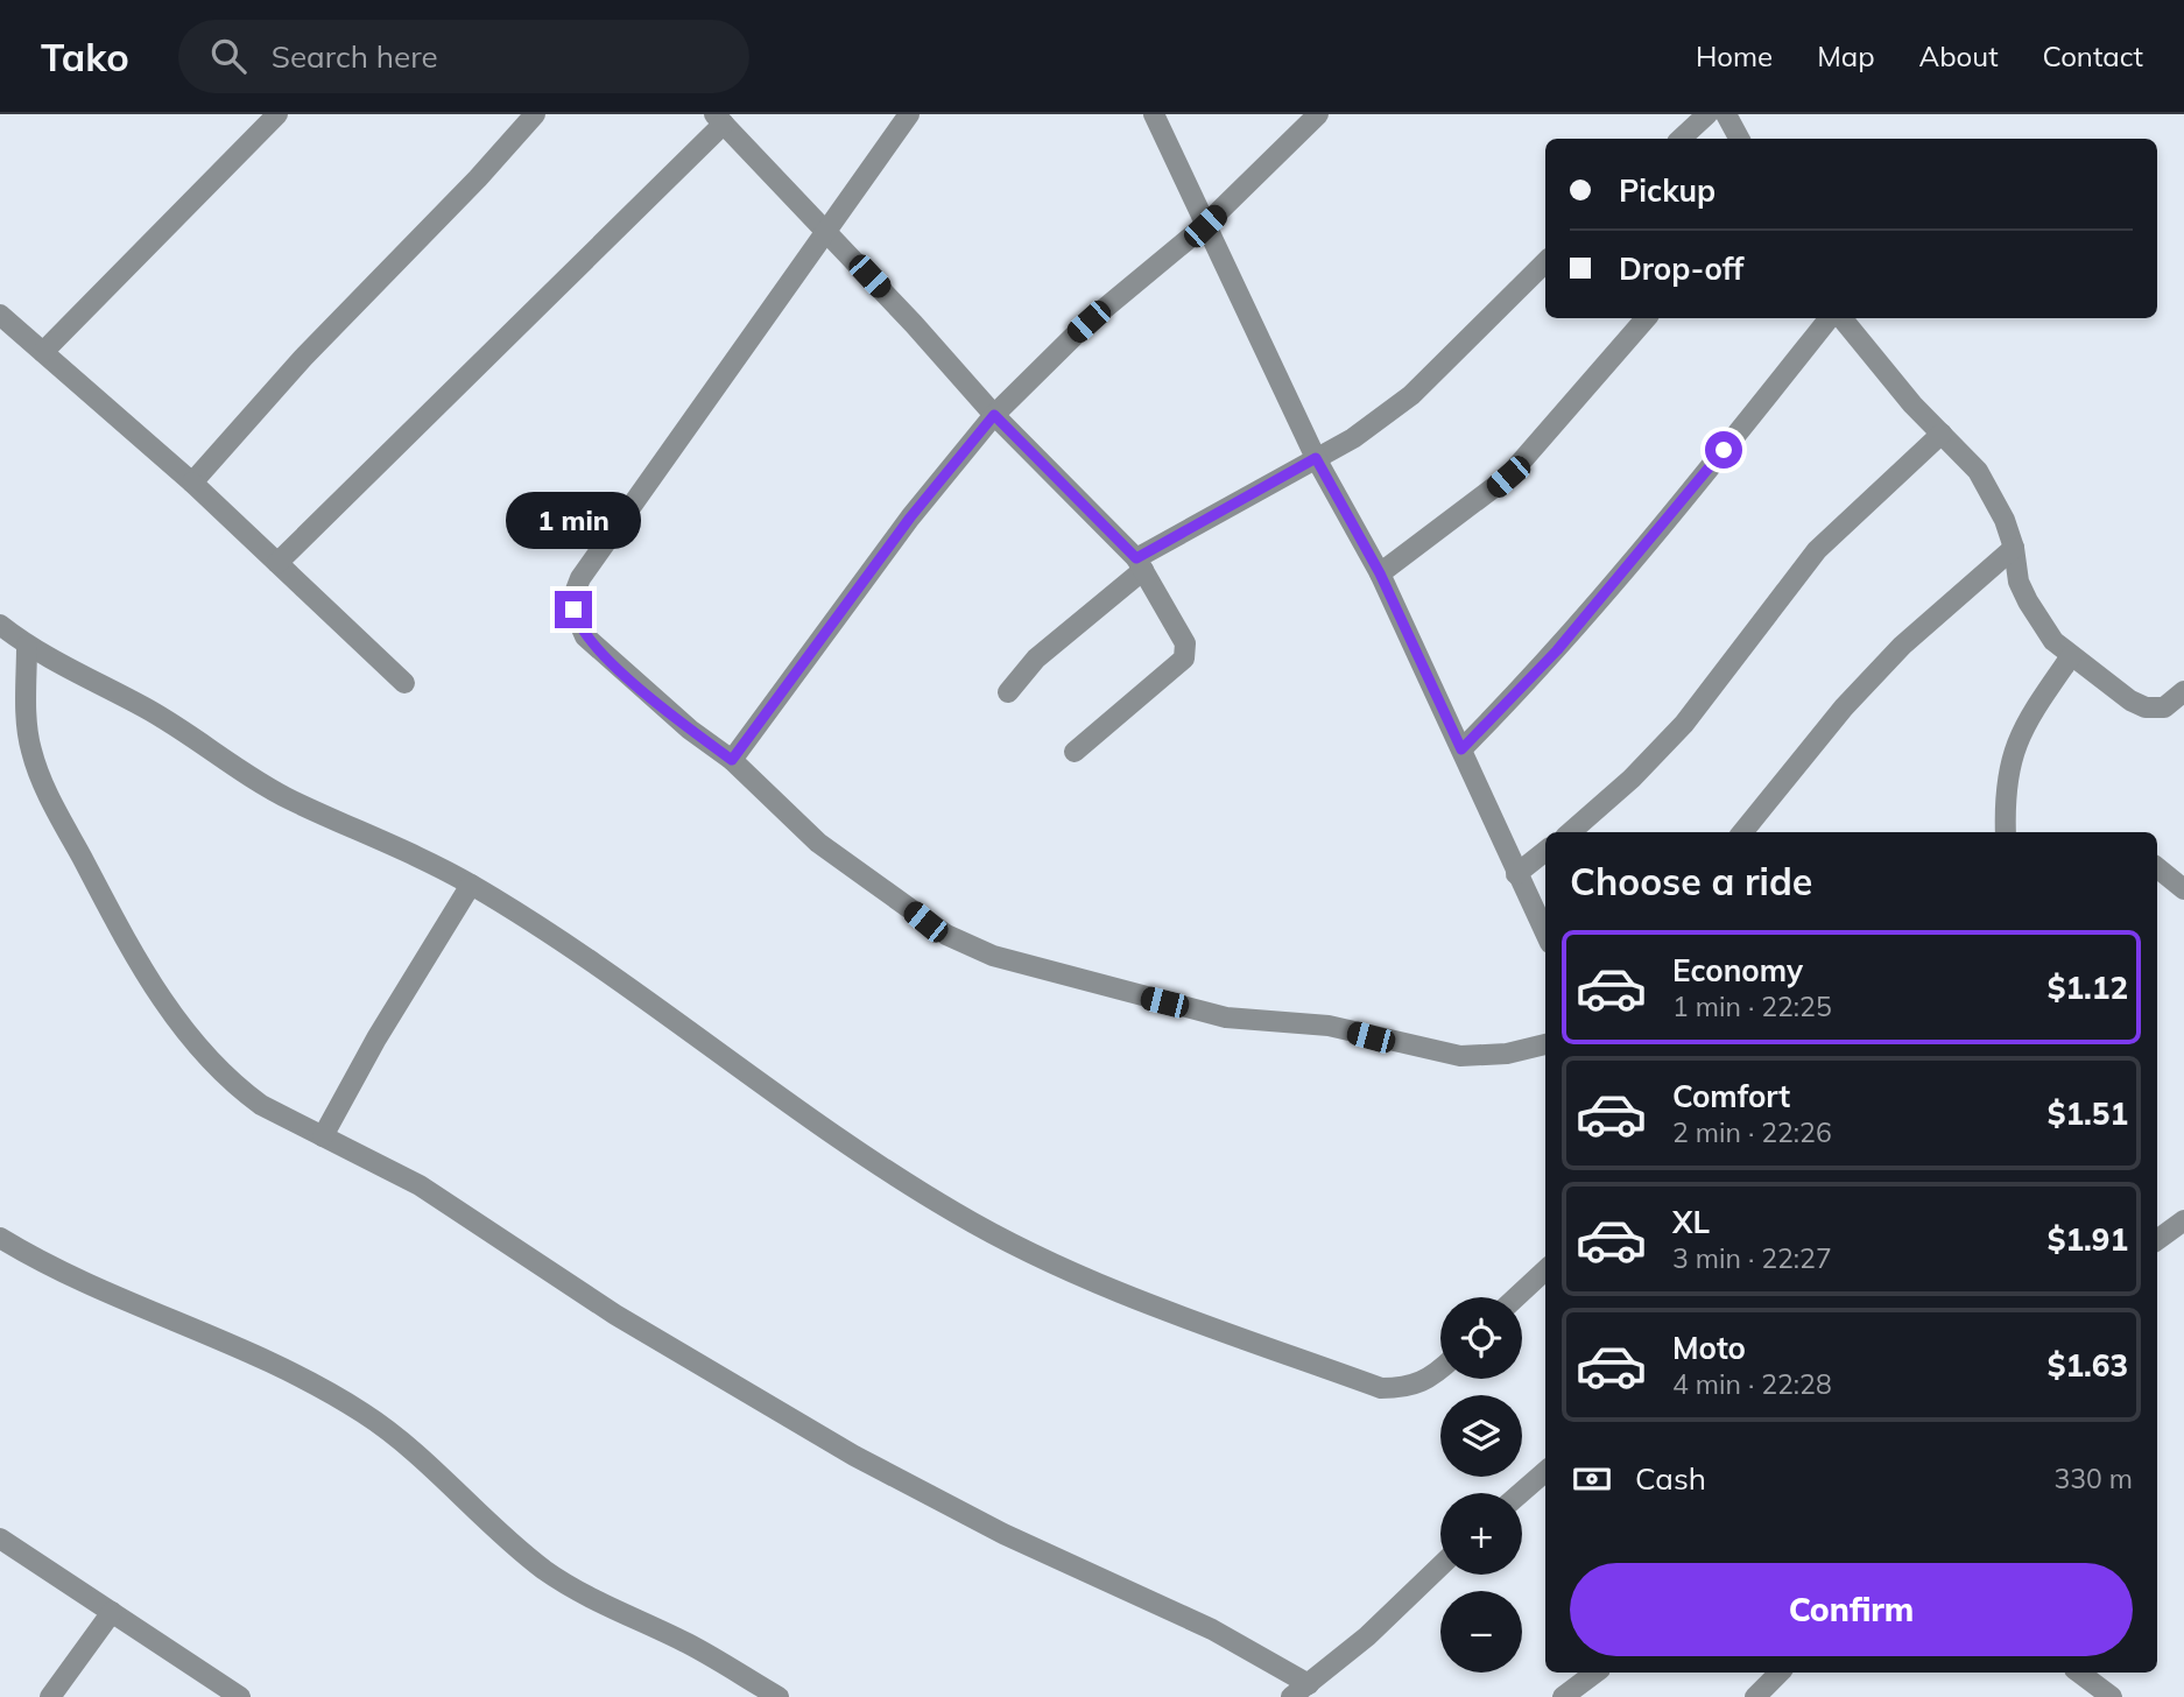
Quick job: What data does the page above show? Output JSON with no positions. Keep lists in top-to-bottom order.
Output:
{
  "page": {
    "header": "Tako",
    "search": "Search here",
    "nav": [
      "Home",
      "Map",
      "About",
      "Contact"
    ],
    "banner": ["Pickup", "Drop-off"],
    "bubble": "1 min",
    "heading": "Choose a ride",
    "list": [
      {
        "name": "Economy",
        "note": "1 min · 22:25",
        "value": "$1.12"
      },
      {
        "name": "Comfort",
        "note": "2 min · 22:26",
        "value": "$1.51"
      },
      {
        "name": "XL",
        "note": "3 min · 22:27",
        "value": "$1.91"
      },
      {
        "name": "Moto",
        "note": "4 min · 22:28",
        "value": "$1.63"
      }
    ],
    "map_buttons": ["+", "−"],
    "pay": ["Cash", "330 m"],
    "buttons": "Confirm"
  }
}
